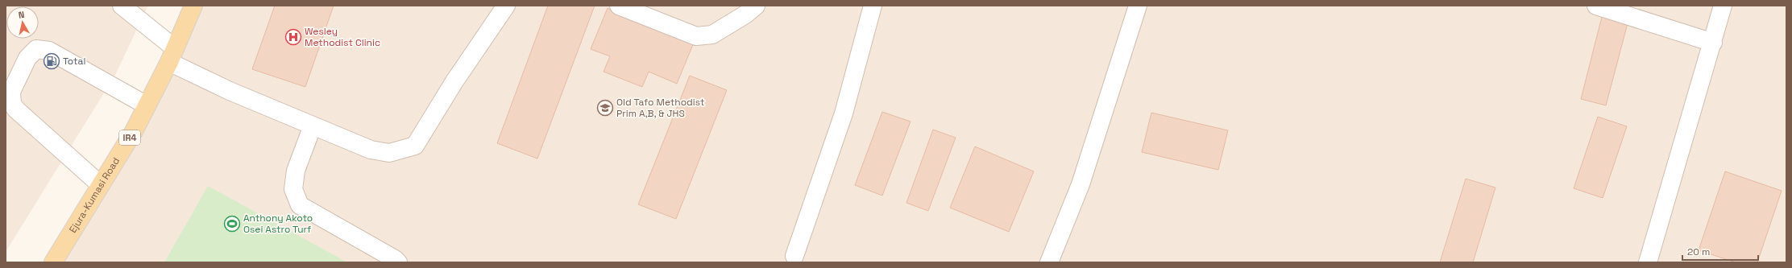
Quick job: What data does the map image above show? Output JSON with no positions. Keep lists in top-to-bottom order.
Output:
{
  "streets": {
    "main road": ["IR4", "Ejura-Kumasi Road"]
  },
  "places": {
    "hospital": ["Wesley Methodist Clinic"],
    "fuel station": ["Total"],
    "school or university": ["Old Tafo Methodist Prim A,B, & JHS"],
    "sports": ["Anthony Akoto Osei Astro Turf"]
  },
  "scale_bar": "20 m",
  "north": "top"
}
